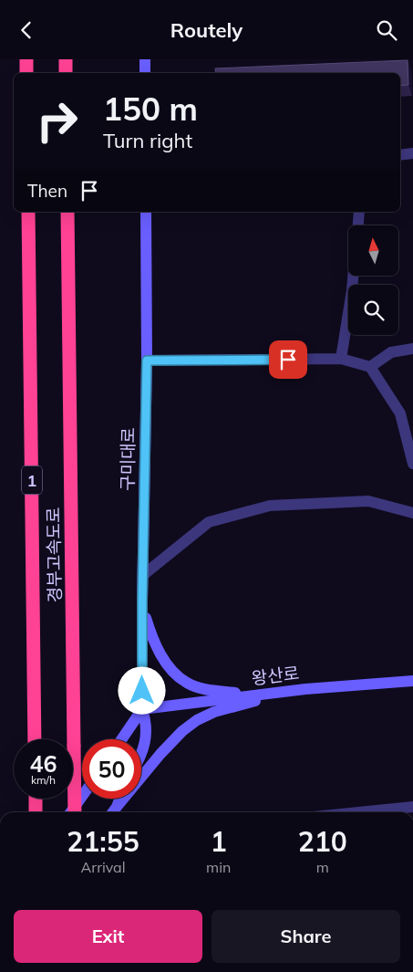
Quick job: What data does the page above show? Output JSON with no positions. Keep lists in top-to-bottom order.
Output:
{
  "streets": {
    "highway": ["1", "경부고속도로"],
    "main road": ["구미대로", "왕산로"]
  },
  "crossings": [
    ["구미대로", "왕산로"]
  ],
  "north": "top",
  "page": {
    "header": "Routely",
    "turn": ["150 m", "Turn right"],
    "then": "Then",
    "speed": "46 km/h",
    "limit": "50",
    "eta": [
      "21:55",
      "Arrival",
      "1",
      "min",
      "210",
      "m"
    ],
    "buttons": ["Exit", "Share"]
  }
}
